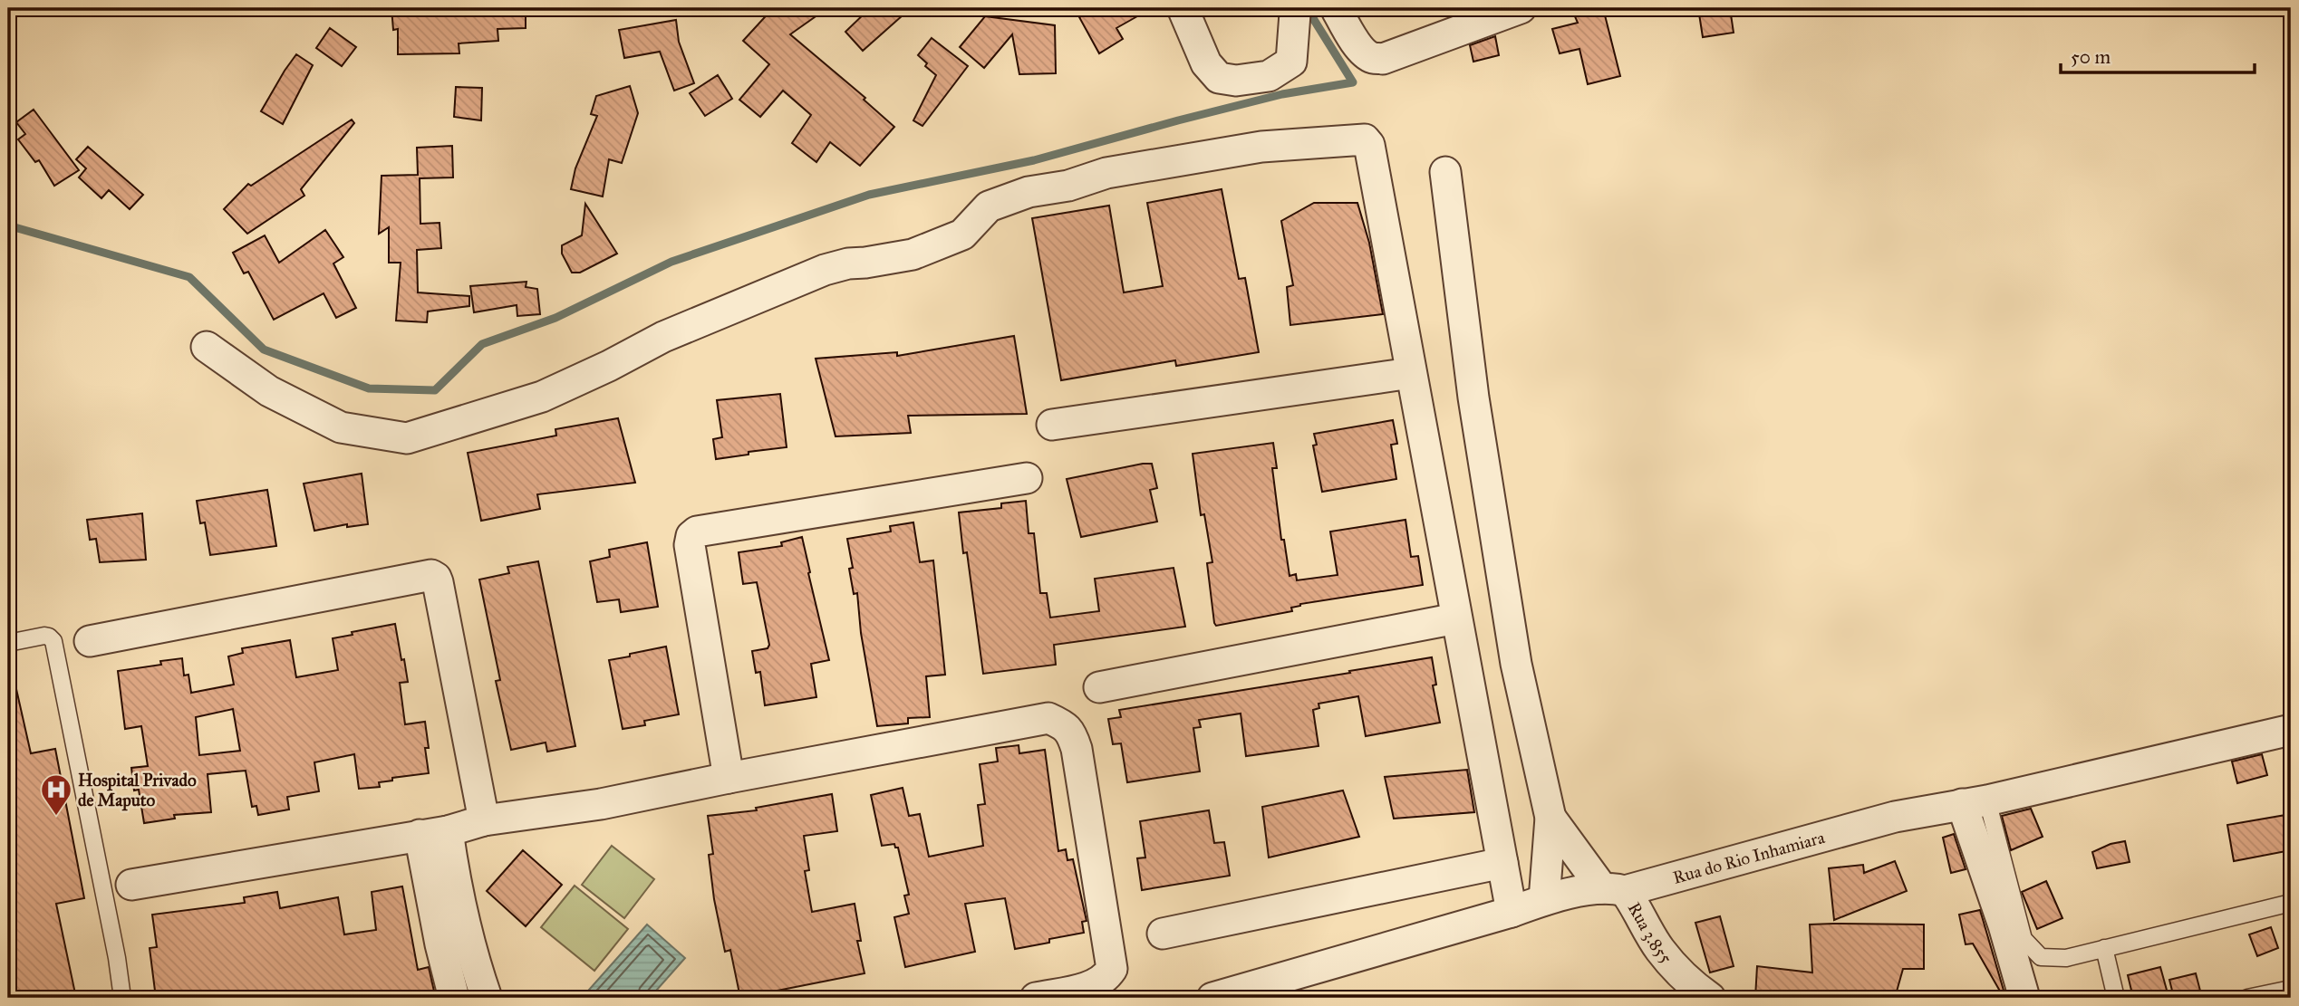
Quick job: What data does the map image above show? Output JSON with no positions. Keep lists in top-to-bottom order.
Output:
{
  "streets": {
    "street": ["Rua do Rio Inhamiara", "Rua 3.855"]
  },
  "crossings": [
    ["Rua do Rio Inhamiara", "Rua 3.855"]
  ],
  "places": {
    "hospital": ["Hospital Privado de Maputo"]
  },
  "scale_bar": "50 m"
}
